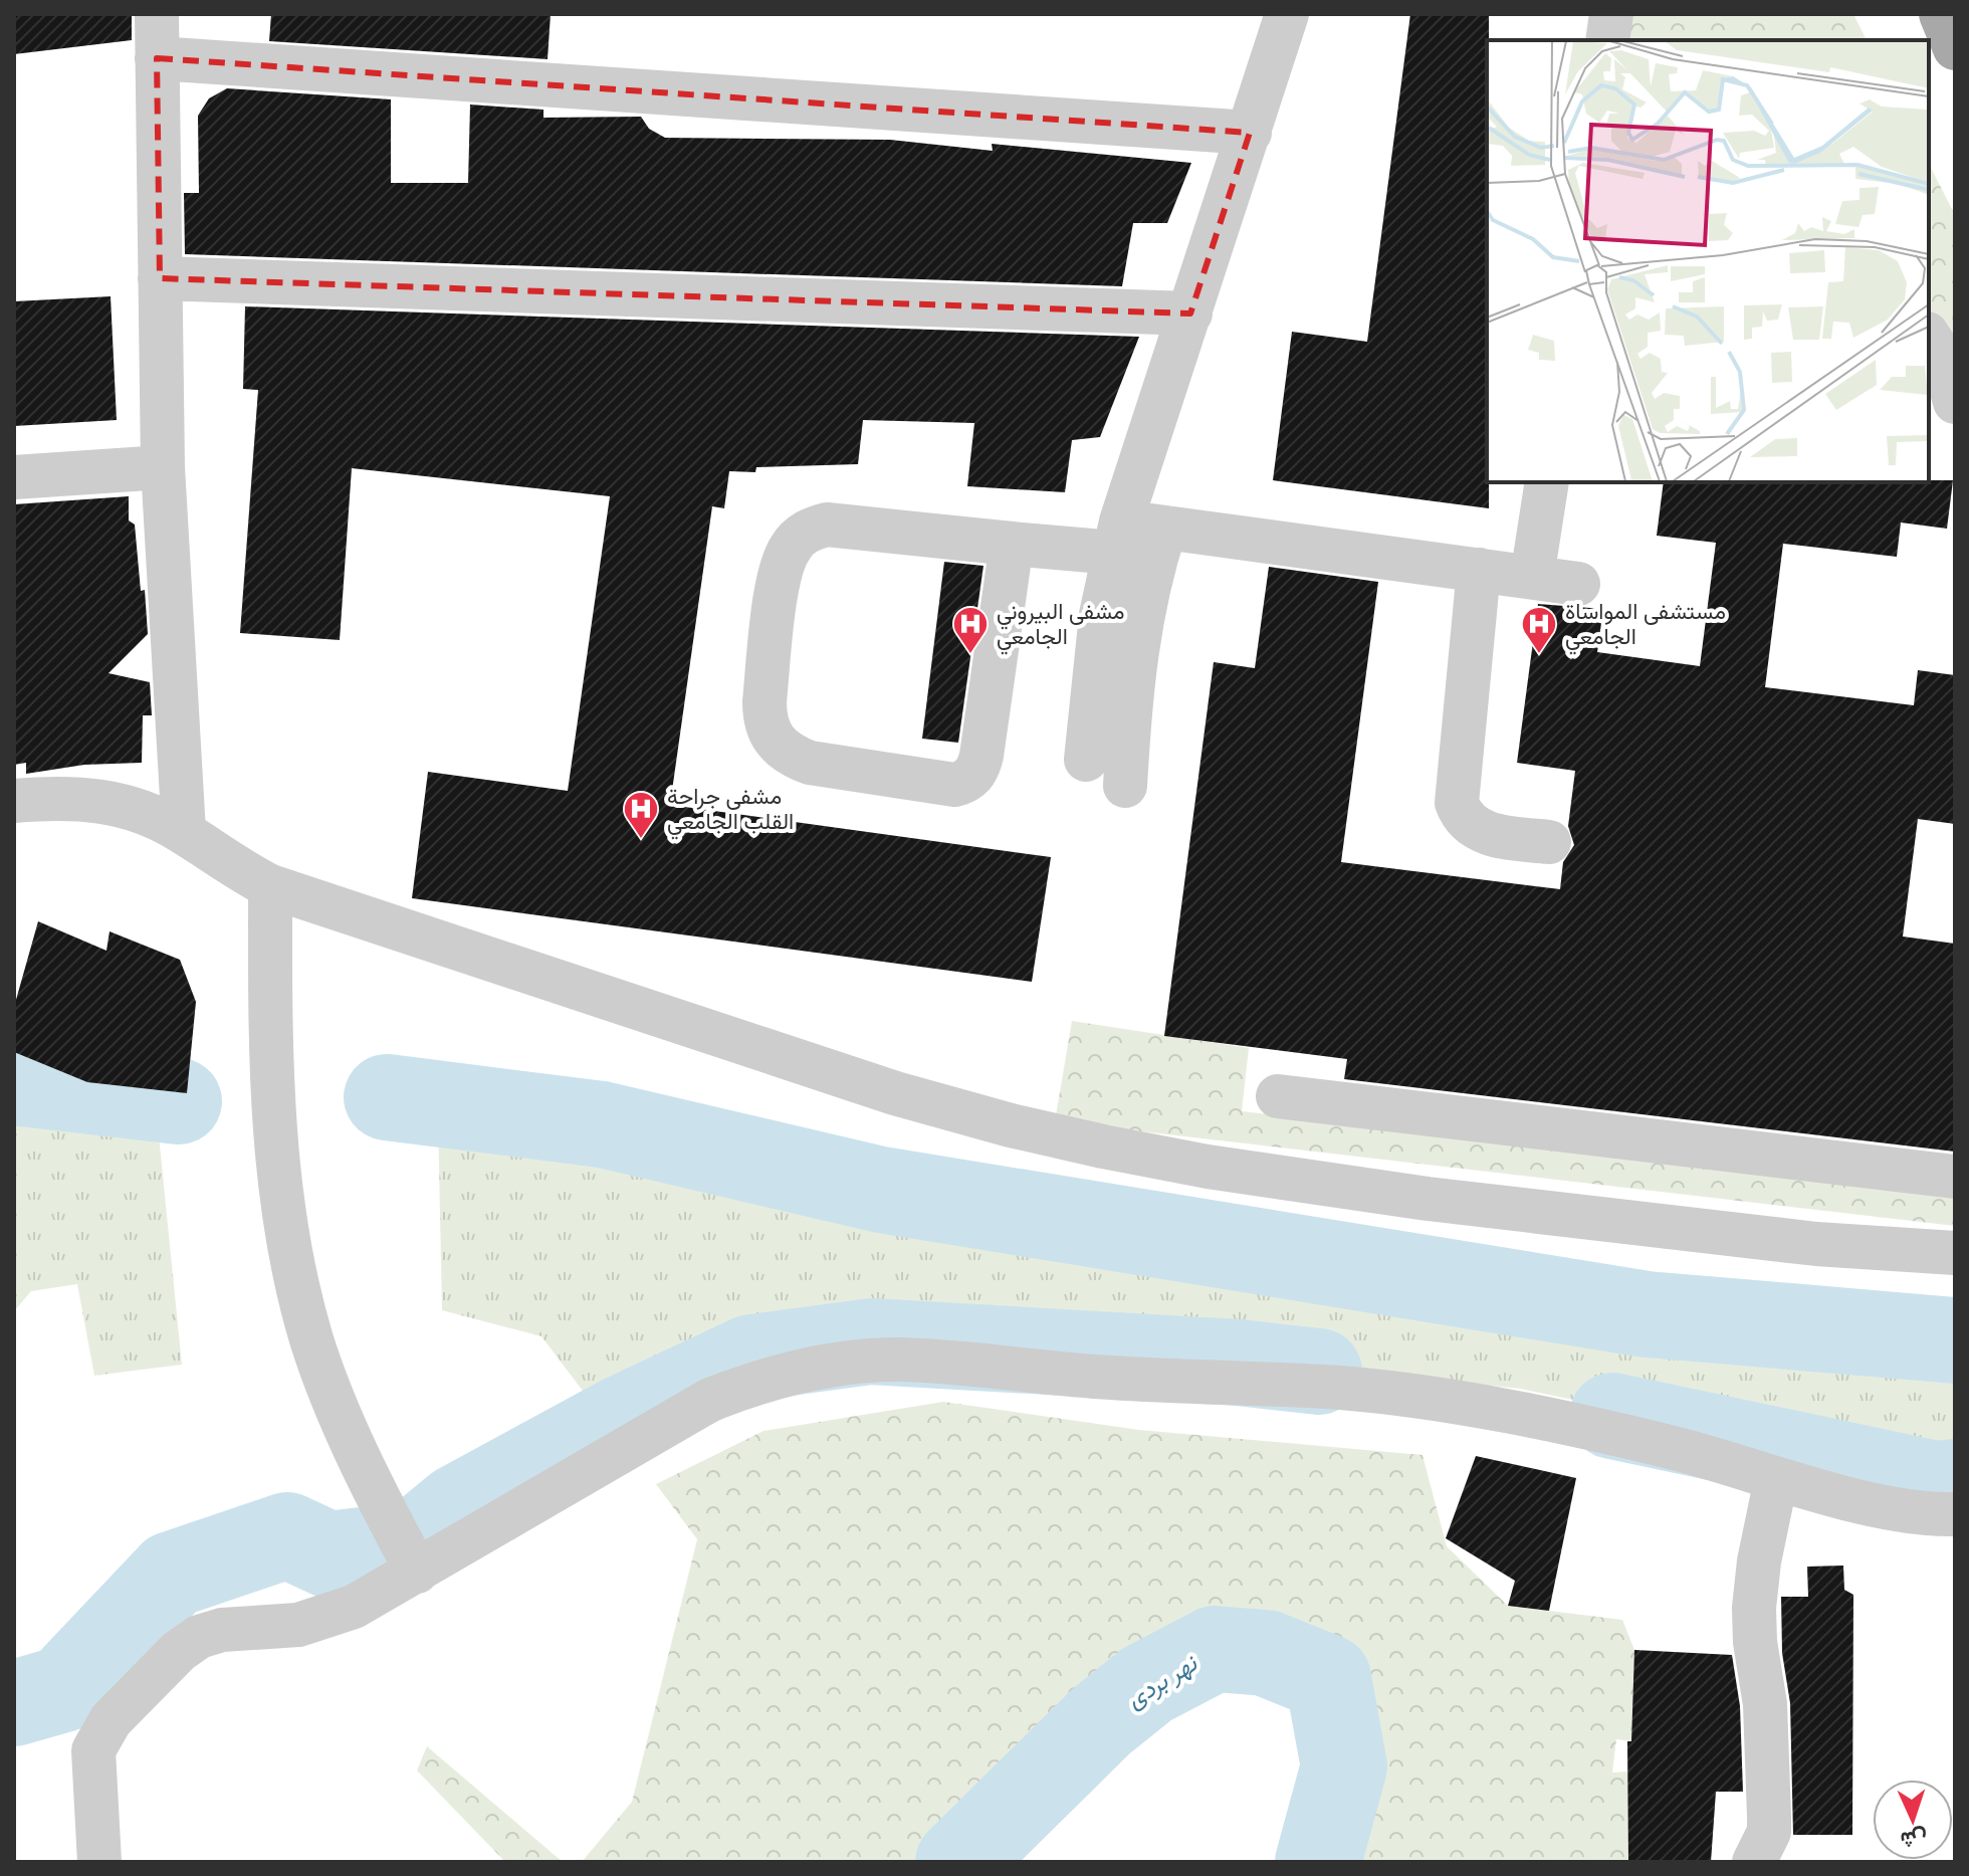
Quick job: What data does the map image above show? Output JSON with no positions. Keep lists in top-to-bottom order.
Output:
{
  "water": ["نهر بردى"],
  "places": {
    "hospital": ["مشفى البيروني الجامعي", "مستشفى المواساة الجامعي", "مشفى جراحة القلب الجامعي"]
  },
  "north": "bottom"
}
